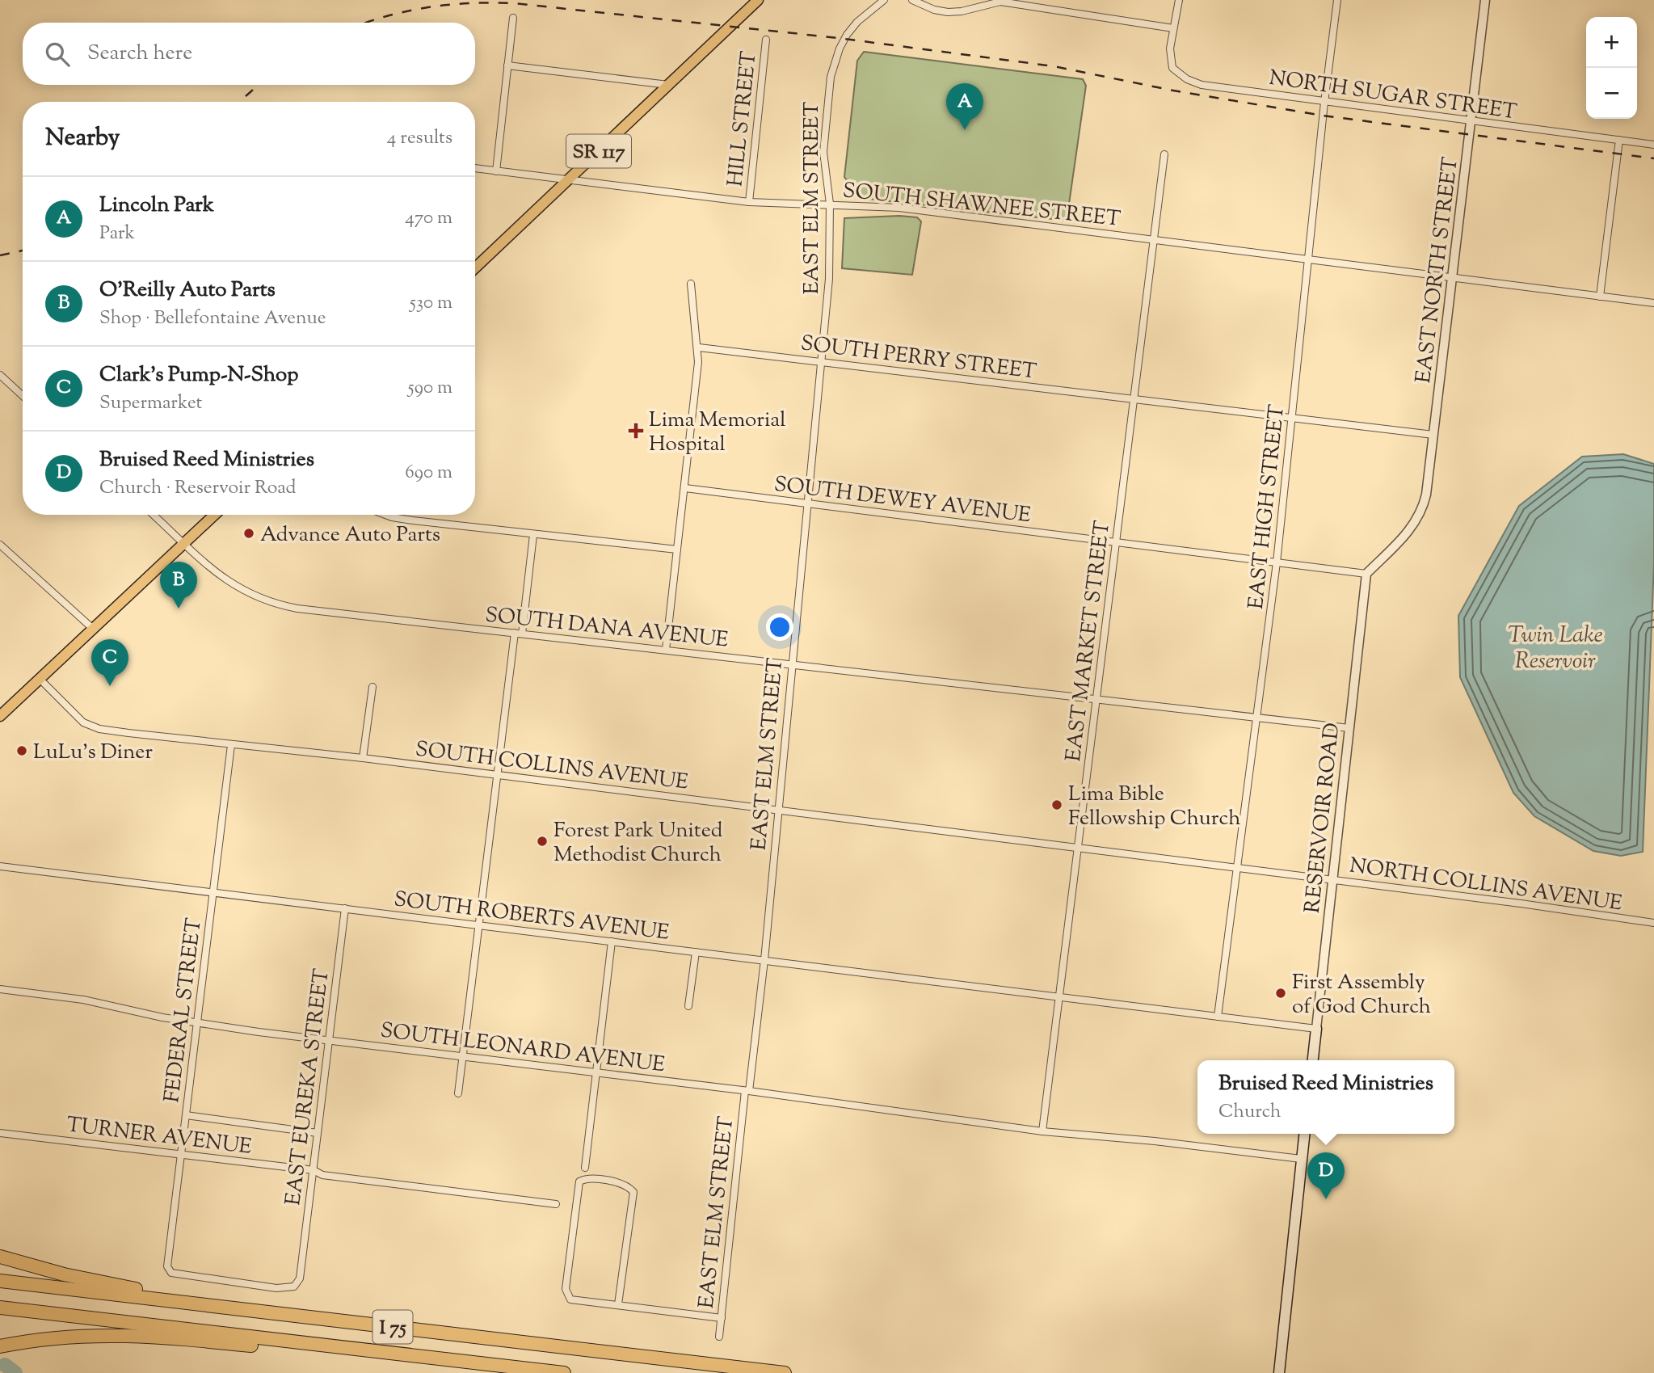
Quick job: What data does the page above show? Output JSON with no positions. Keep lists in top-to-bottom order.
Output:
{
  "streets": {
    "highway": ["I 75"],
    "main road": ["SR 117", "RESERVOIR ROAD"],
    "street": [
      "NORTH SUGAR STREET",
      "HILL STREET",
      "EAST ELM STREET",
      "SOUTH SHAWNEE STREET",
      "EAST NORTH STREET",
      "SOUTH PERRY STREET",
      "SOUTH DEWEY AVENUE",
      "EAST HIGH STREET",
      "SOUTH DANA AVENUE",
      "EAST MARKET STREET",
      "SOUTH COLLINS AVENUE",
      "NORTH COLLINS AVENUE",
      "SOUTH ROBERTS AVENUE",
      "FEDERAL STREET",
      "SOUTH LEONARD AVENUE",
      "EAST EUREKA STREET",
      "TURNER AVENUE"
    ]
  },
  "crossings": [
    ["NORTH SUGAR STREET", "EAST NORTH STREET"],
    ["NORTH SUGAR STREET", "EAST HIGH STREET"],
    ["HILL STREET", "SOUTH SHAWNEE STREET"],
    ["SR 117", "SOUTH SHAWNEE STREET"],
    ["EAST ELM STREET", "SOUTH SHAWNEE STREET"],
    ["EAST ELM STREET", "SOUTH PERRY STREET"],
    ["EAST ELM STREET", "SOUTH DEWEY AVENUE"],
    ["EAST ELM STREET", "SOUTH DANA AVENUE"],
    ["EAST ELM STREET", "SOUTH COLLINS AVENUE"],
    ["EAST ELM STREET", "SOUTH ROBERTS AVENUE"],
    ["EAST ELM STREET", "SOUTH LEONARD AVENUE"],
    ["SOUTH SHAWNEE STREET", "EAST NORTH STREET"],
    ["SOUTH SHAWNEE STREET", "EAST HIGH STREET"],
    ["SOUTH SHAWNEE STREET", "EAST MARKET STREET"],
    ["EAST NORTH STREET", "SOUTH PERRY STREET"],
    ["EAST NORTH STREET", "SOUTH DEWEY AVENUE"],
    ["EAST NORTH STREET", "RESERVOIR ROAD"],
    ["SOUTH PERRY STREET", "EAST HIGH STREET"],
    ["SOUTH PERRY STREET", "EAST MARKET STREET"],
    ["SOUTH DEWEY AVENUE", "EAST HIGH STREET"],
    ["SOUTH DEWEY AVENUE", "EAST MARKET STREET"],
    ["SOUTH DEWEY AVENUE", "RESERVOIR ROAD"],
    ["EAST HIGH STREET", "SOUTH DANA AVENUE"],
    ["EAST HIGH STREET", "NORTH COLLINS AVENUE"],
    ["EAST HIGH STREET", "SOUTH ROBERTS AVENUE"],
    ["SOUTH DANA AVENUE", "EAST MARKET STREET"],
    ["SOUTH DANA AVENUE", "RESERVOIR ROAD"],
    ["EAST MARKET STREET", "SOUTH COLLINS AVENUE"],
    ["EAST MARKET STREET", "NORTH COLLINS AVENUE"],
    ["EAST MARKET STREET", "SOUTH ROBERTS AVENUE"],
    ["EAST MARKET STREET", "SOUTH LEONARD AVENUE"],
    ["SOUTH COLLINS AVENUE", "NORTH COLLINS AVENUE"],
    ["SOUTH COLLINS AVENUE", "FEDERAL STREET"],
    ["RESERVOIR ROAD", "NORTH COLLINS AVENUE"],
    ["RESERVOIR ROAD", "SOUTH ROBERTS AVENUE"],
    ["SOUTH ROBERTS AVENUE", "FEDERAL STREET"],
    ["SOUTH ROBERTS AVENUE", "EAST EUREKA STREET"],
    ["FEDERAL STREET", "SOUTH LEONARD AVENUE"],
    ["FEDERAL STREET", "EAST EUREKA STREET"],
    ["FEDERAL STREET", "TURNER AVENUE"],
    ["SOUTH LEONARD AVENUE", "EAST EUREKA STREET"],
    ["EAST EUREKA STREET", "TURNER AVENUE"]
  ],
  "water": ["Twin Lake Reservoir"],
  "places": {
    "health": ["Lima Memorial Hospital"],
    "other": [
      "Advance Auto Parts",
      "LuLu's Diner",
      "Lima Bible Fellowship Church",
      "Forest Park United Methodist Church",
      "First Assembly of God Church"
    ]
  },
  "page": {
    "map_buttons": ["+", "−"],
    "search": "Search here",
    "pins": [
      "A",
      "B",
      "C",
      "D"
    ],
    "heading": ["Nearby", "4 results"],
    "list": [
      {
        "mark": "A",
        "name": "Lincoln Park",
        "note": "Park",
        "value": "470 m"
      },
      {
        "mark": "B",
        "name": "O'Reilly Auto Parts",
        "note": "Shop · Bellefontaine Avenue",
        "value": "530 m"
      },
      {
        "mark": "C",
        "name": "Clark's Pump-N-Shop",
        "note": "Supermarket",
        "value": "590 m"
      },
      {
        "mark": "D",
        "name": "Bruised Reed Ministries",
        "note": "Church · Reservoir Road",
        "value": "690 m"
      }
    ],
    "popup": ["Bruised Reed Ministries", "Church"]
  }
}
